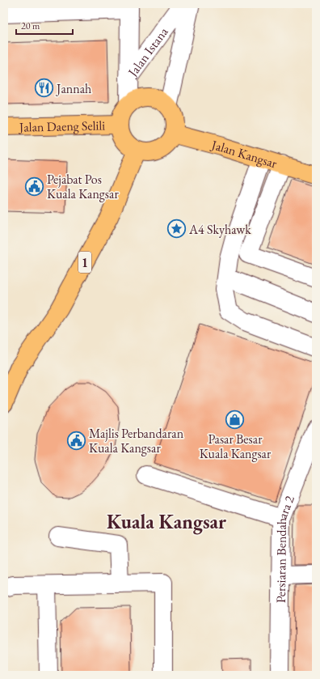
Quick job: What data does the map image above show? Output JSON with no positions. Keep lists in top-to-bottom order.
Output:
{
  "streets": {
    "main road": ["Jalan Daeng Selili", "Jalan Kangsar", "1"],
    "street": ["Jalan Istana", "Persiaran Bendahara 2"]
  },
  "crossings": [
    ["Jalan Istana", "Jalan Daeng Selili"],
    ["Jalan Istana", "Jalan Kangsar"],
    ["Jalan Istana", "1"],
    ["Jalan Daeng Selili", "Jalan Kangsar"],
    ["Jalan Daeng Selili", "1"],
    ["Jalan Kangsar", "1"]
  ],
  "districts": ["Kuala Kangsar"],
  "places": {
    "restaurant": ["Jannah"],
    "public building": ["Pejabat Pos Kuala Kangsar", "Majlis Perbandaran Kuala Kangsar"],
    "place": ["A4 Skyhawk"],
    "shop": ["Pasar Besar Kuala Kangsar"]
  },
  "scale_bar": "20 m"
}
